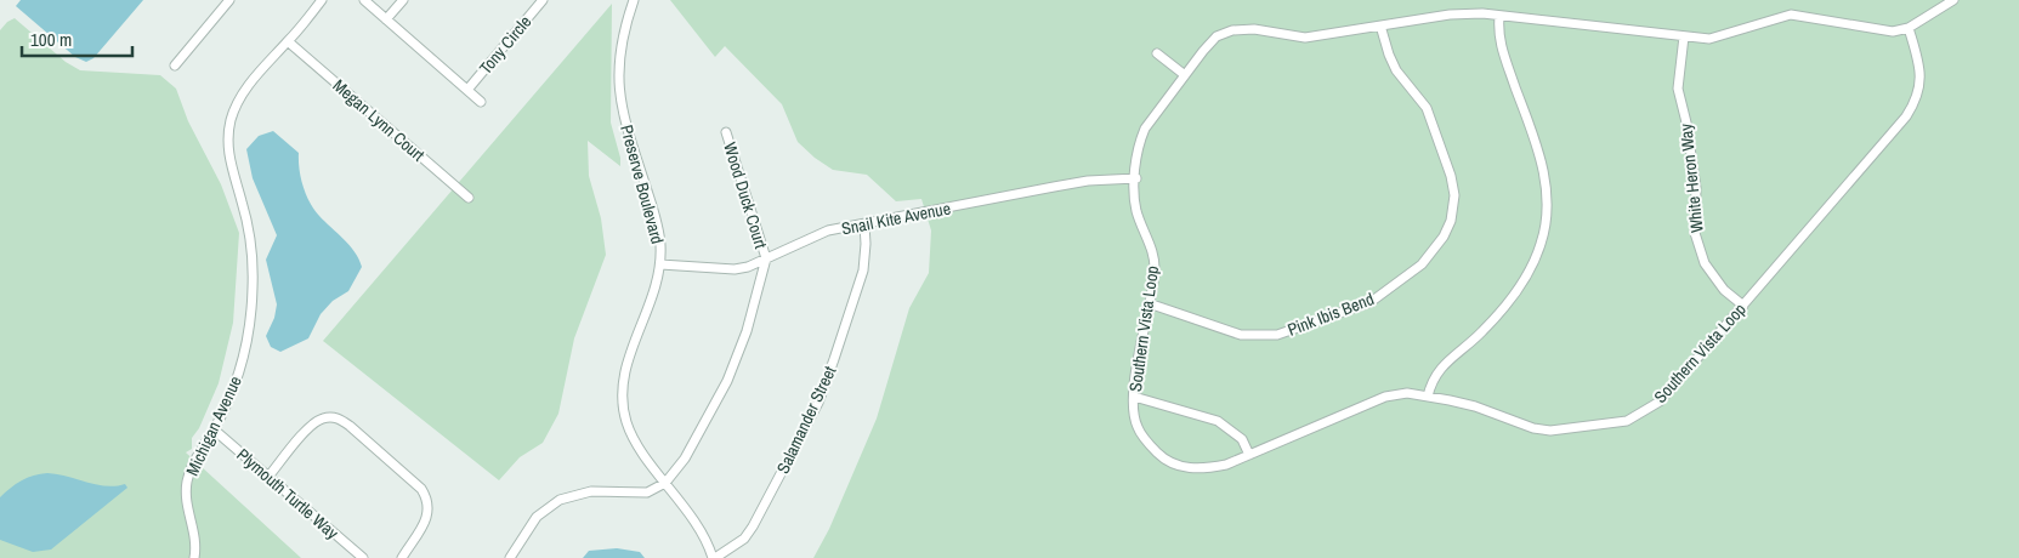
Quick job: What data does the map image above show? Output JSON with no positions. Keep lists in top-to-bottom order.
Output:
{
  "streets": {
    "street": [
      "Tony Circle",
      "Megan Lynn Court",
      "White Heron Way",
      "Preserve Boulevard",
      "Wood Duck Court",
      "Snail Kite Avenue",
      "Pink Ibis Bend",
      "Southern Vista Loop",
      "Salamander Street",
      "Michigan Avenue",
      "Plymouth Turtle Way"
    ]
  },
  "crossings": [
    ["Megan Lynn Court", "Michigan Avenue"],
    ["White Heron Way", "Southern Vista Loop"],
    ["Preserve Boulevard", "Snail Kite Avenue"],
    ["Preserve Boulevard", "Salamander Street"],
    ["Wood Duck Court", "Snail Kite Avenue"],
    ["Snail Kite Avenue", "Southern Vista Loop"],
    ["Snail Kite Avenue", "Salamander Street"],
    ["Pink Ibis Bend", "Southern Vista Loop"],
    ["Michigan Avenue", "Plymouth Turtle Way"]
  ],
  "scale_bar": "100 m"
}
